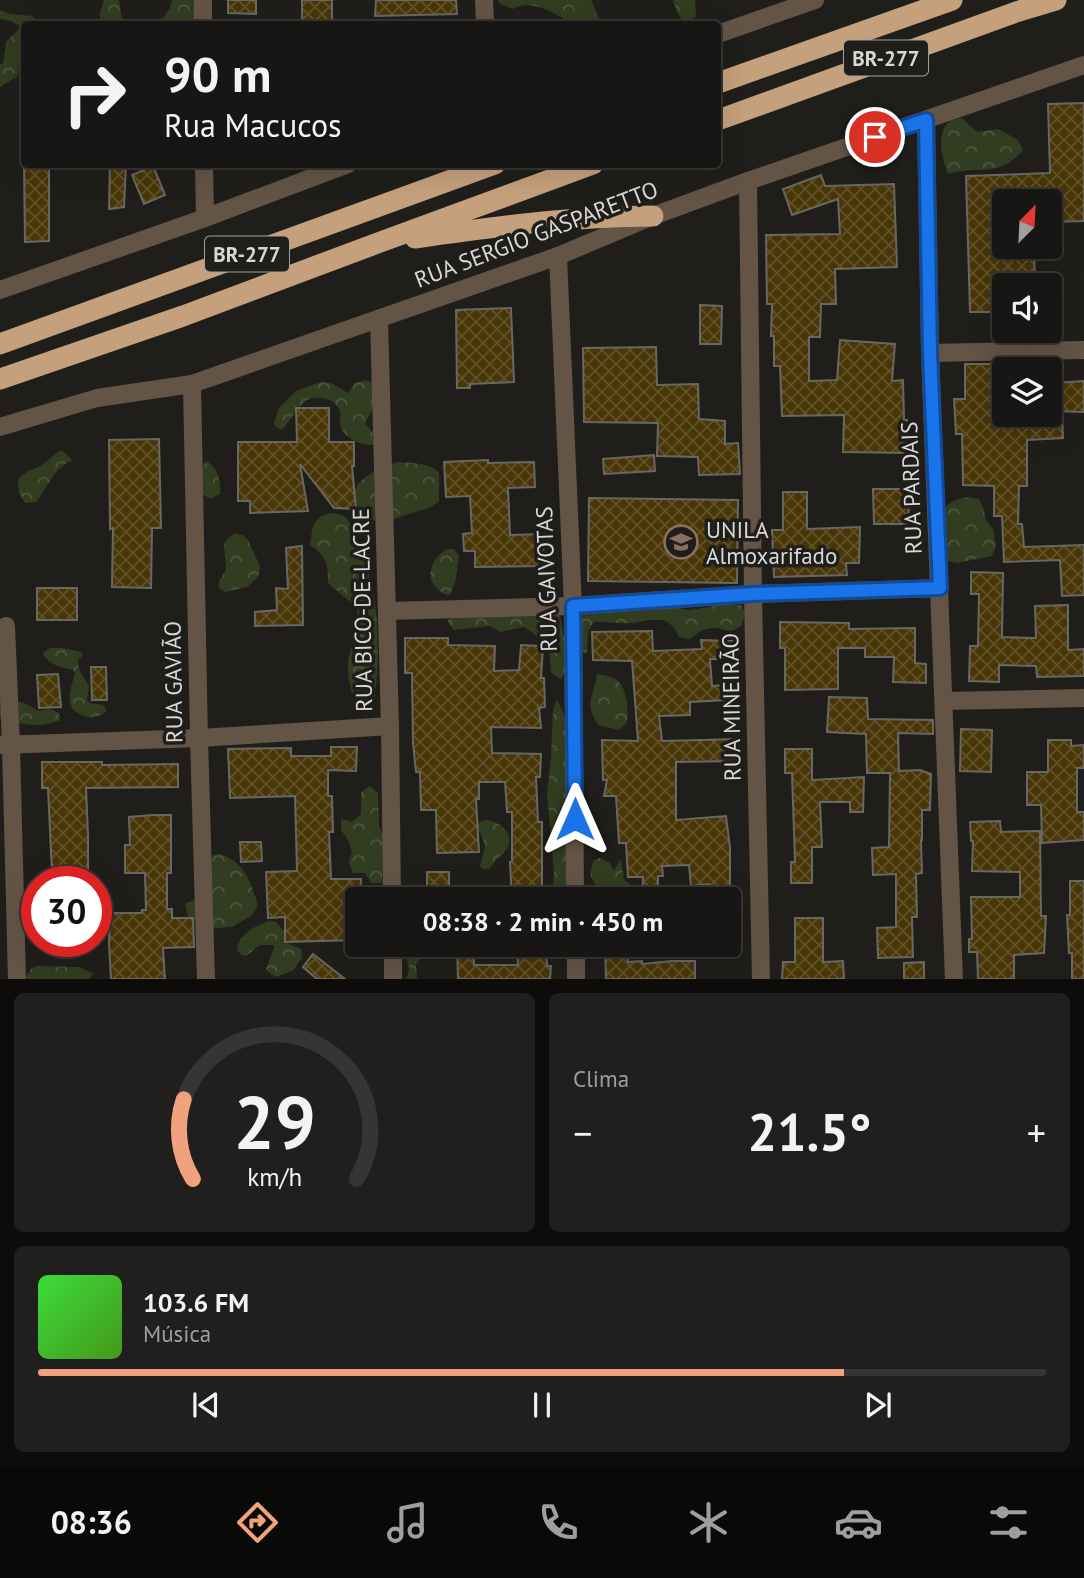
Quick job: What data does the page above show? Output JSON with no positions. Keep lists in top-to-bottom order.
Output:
{
  "streets": {
    "highway": ["BR-277"],
    "street": [
      "RUA SERGIO GASPARETTO",
      "RUA PARDAIS",
      "RUA GAIVOTAS",
      "RUA BICO-DE-LACRE",
      "RUA GAVIÃO",
      "RUA MINEIRÃO"
    ]
  },
  "crossings": [
    ["RUA SERGIO GASPARETTO", "RUA PARDAIS"],
    ["RUA SERGIO GASPARETTO", "RUA GAIVOTAS"],
    ["RUA SERGIO GASPARETTO", "RUA BICO-DE-LACRE"],
    ["RUA SERGIO GASPARETTO", "RUA GAVIÃO"],
    ["RUA SERGIO GASPARETTO", "RUA MINEIRÃO"]
  ],
  "places": {
    "school or university": ["UNILA Almoxarifado"]
  },
  "north": "top right",
  "page": {
    "turn": ["90 m", "Rua Macucos"],
    "limit": "30",
    "trip": "08:38 · 2 min · 450 m",
    "tile": "Clima",
    "heat": ["−", "21.5°", "+"],
    "song": ["103.6 FM", "Música"],
    "tabs": "08:36",
    "gauge": ["29", "km/h"]
  }
}
